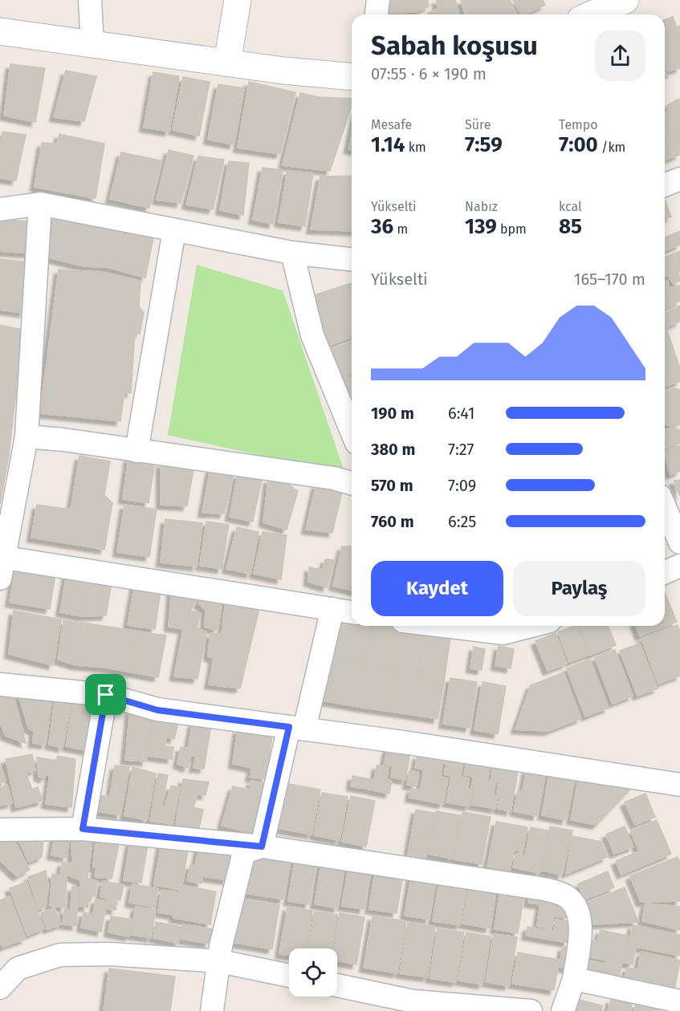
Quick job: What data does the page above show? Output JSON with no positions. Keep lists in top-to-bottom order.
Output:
{
  "page": {
    "heading": ["Sabah koşusu", "07:55 · 6 × 190 m"],
    "stats": [
      ["Mesafe", "1.14 km"],
      ["Süre", "7:59"],
      ["Tempo", "7:00 /km"],
      ["Yükselti", "36 m"],
      ["Nabız", "139 bpm"],
      ["kcal", "85"]
    ],
    "chart": ["Yükselti", "165–170 m"],
    "list": [
      {
        "name": "190 m",
        "note": "6:41"
      },
      {
        "name": "380 m",
        "note": "7:27"
      },
      {
        "name": "570 m",
        "note": "7:09"
      },
      {
        "name": "760 m",
        "note": "6:25"
      }
    ],
    "buttons": ["Kaydet", "Paylaş"]
  }
}
